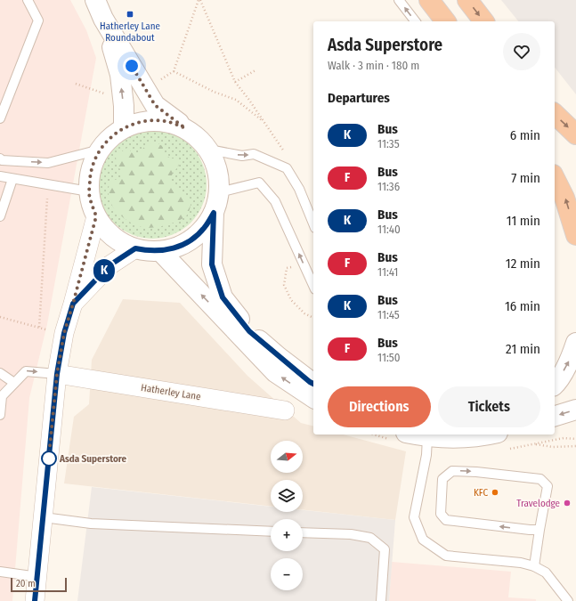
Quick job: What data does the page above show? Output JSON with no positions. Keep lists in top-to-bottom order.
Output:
{
  "streets": {
    "street": ["Hatherley Lane"]
  },
  "places": {
    "transit": ["Hatherley Lane Roundabout"],
    "other": ["Asda Superstore", "KFC", "Travelodge"]
  },
  "lines": ["bus line K"],
  "scale_bar": "20 m",
  "north": "right",
  "page": {
    "on_map": "K",
    "heading": [
      ["Asda Superstore", "Walk · 3 min · 180 m"],
      "Departures"
    ],
    "list": [
      {
        "mark": "K",
        "name": "Bus",
        "note": "11:35",
        "value": "6 min"
      },
      {
        "mark": "F",
        "name": "Bus",
        "note": "11:36",
        "value": "7 min"
      },
      {
        "mark": "K",
        "name": "Bus",
        "note": "11:40",
        "value": "11 min"
      },
      {
        "mark": "F",
        "name": "Bus",
        "note": "11:41",
        "value": "12 min"
      },
      {
        "mark": "K",
        "name": "Bus",
        "note": "11:45",
        "value": "16 min"
      },
      {
        "mark": "F",
        "name": "Bus",
        "note": "11:50",
        "value": "21 min"
      }
    ],
    "buttons": ["Directions", "Tickets"],
    "map_buttons": ["+", "−"],
    "scale": "20 m"
  }
}
